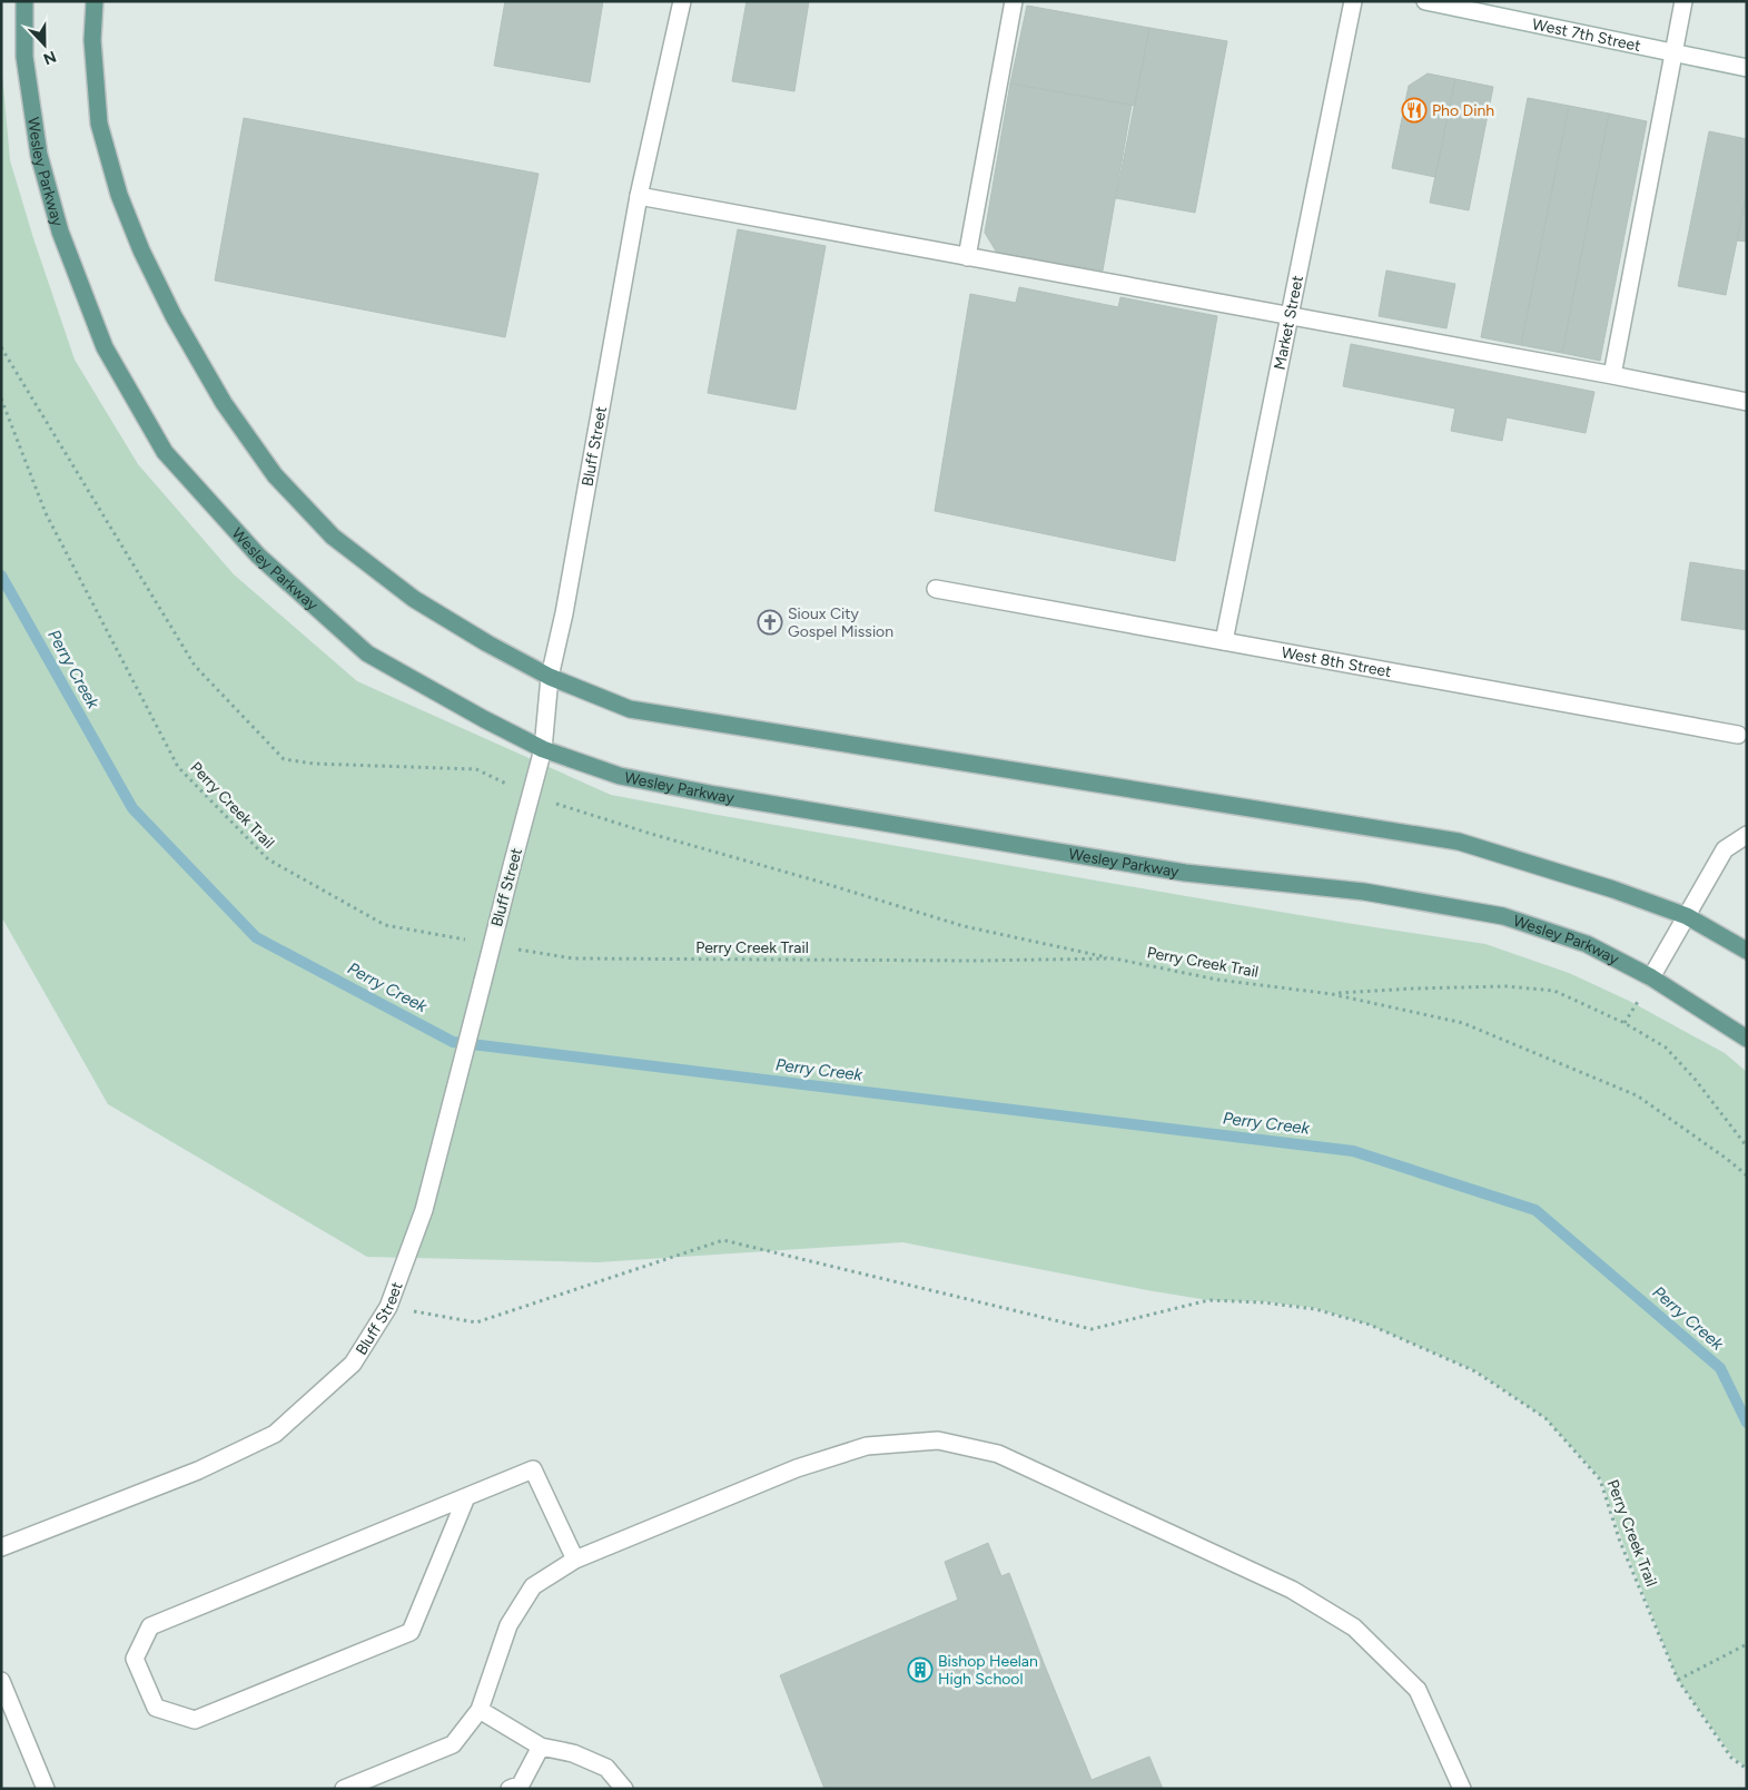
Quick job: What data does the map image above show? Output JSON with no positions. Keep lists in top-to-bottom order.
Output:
{
  "streets": {
    "main road": ["Wesley Parkway"],
    "street": [
      "West 7th Street",
      "Market Street",
      "Bluff Street",
      "West 8th Street"
    ],
    "path": ["Perry Creek Trail"]
  },
  "crossings": [
    ["Wesley Parkway", "Bluff Street"],
    ["Market Street", "West 8th Street"],
    ["Bluff Street", "Perry Creek Trail"]
  ],
  "water": ["Perry Creek"],
  "places": {
    "restaurant": ["Pho Dinh"],
    "church": ["Sioux City Gospel Mission"],
    "building": ["Bishop Heelan High School"]
  },
  "north": "bottom"
}
